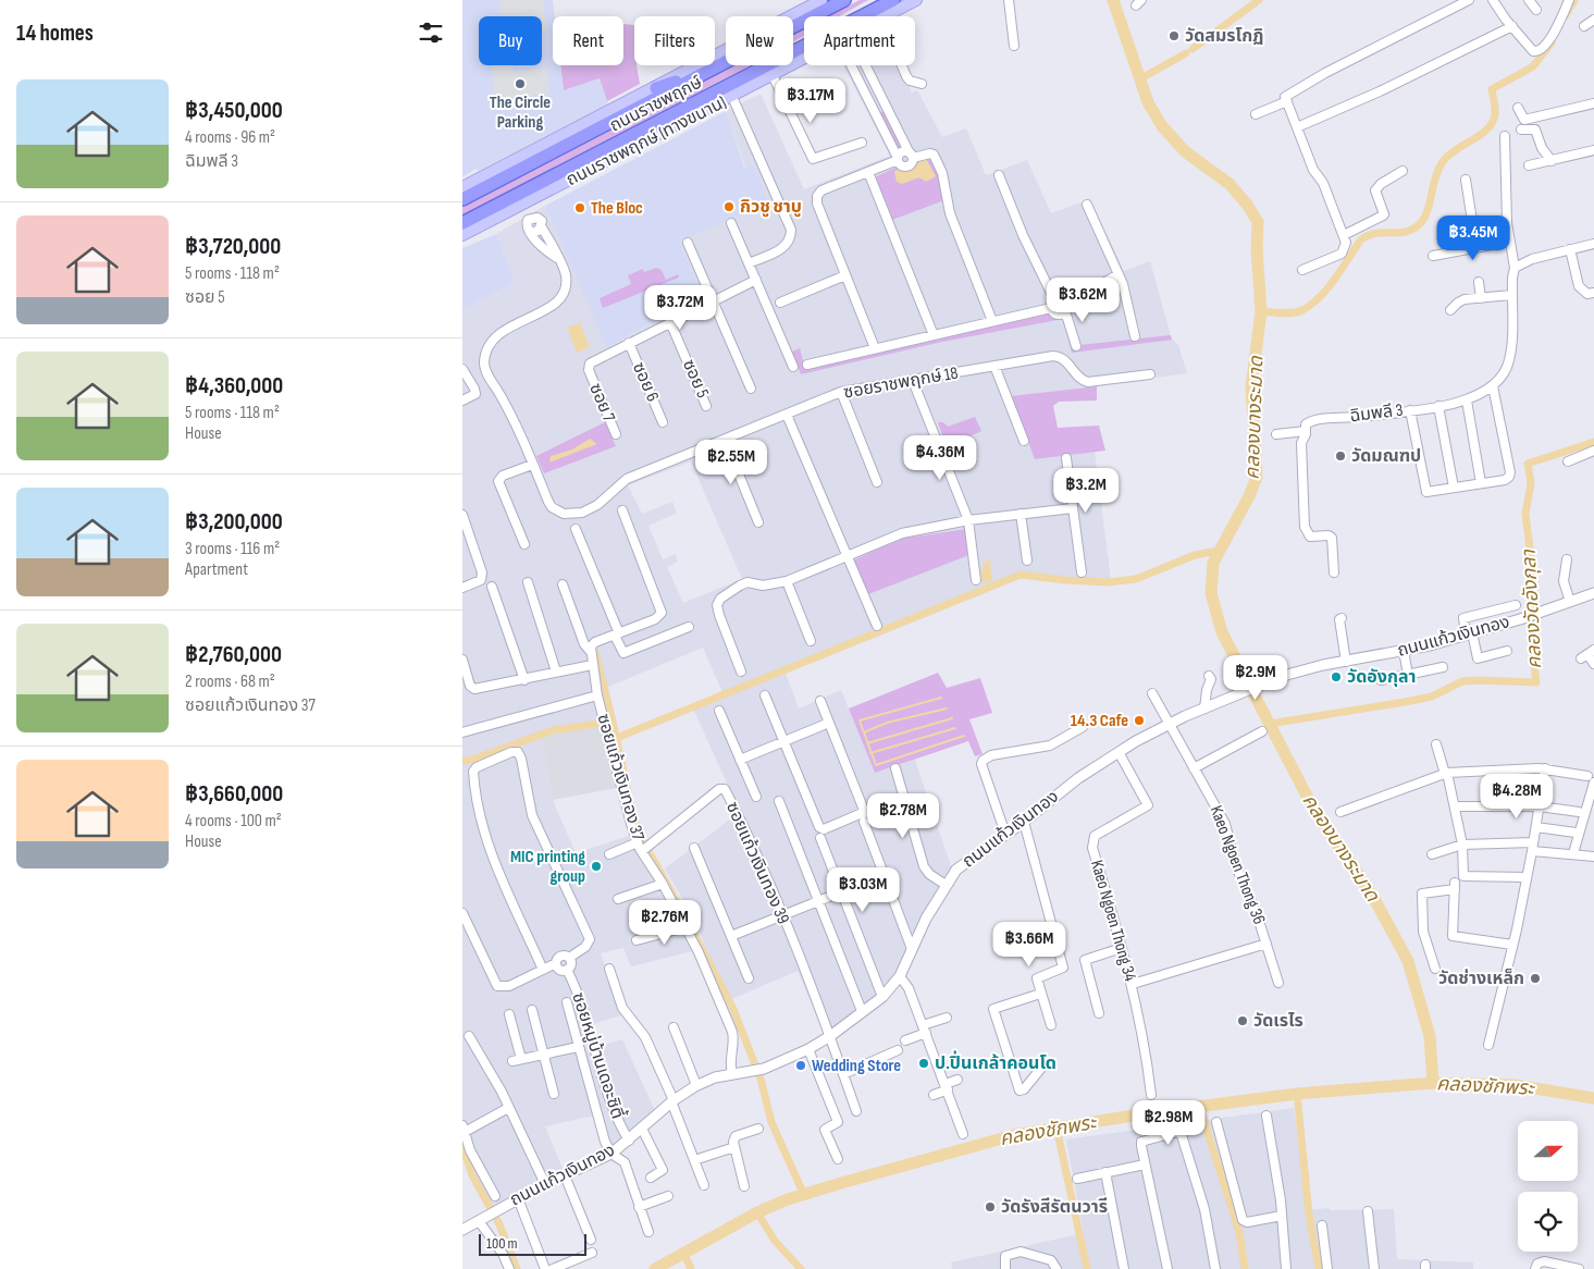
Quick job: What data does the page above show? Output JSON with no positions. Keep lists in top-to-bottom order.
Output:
{
  "streets": {
    "main road": ["ถนนราชพฤกษ์", "ถนนราชพฤกษ์ (ทางขนาน)"],
    "street": [
      "ซอย 5",
      "ซอย 6",
      "ซอยราชพฤกษ์ 18",
      "ซอย 7",
      "ฉิมพลี 3",
      "ถนนแก้วเงินทอง",
      "ซอยแก้วเงินทอง 37",
      "ซอยแก้วเงินทอง 39",
      "Kaeo Ngoen Thong 36",
      "Kaeo Ngoen Thong 34",
      "ซอยหมู่บ้านเดอะซิตี้"
    ]
  },
  "crossings": [
    ["ถนนราชพฤกษ์ (ทางขนาน)", "ซอยราชพฤกษ์ 18"],
    ["ซอย 6", "ซอย 7"],
    ["ถนนแก้วเงินทอง", "ซอยแก้วเงินทอง 37"],
    ["ถนนแก้วเงินทอง", "ซอยแก้วเงินทอง 39"],
    ["ถนนแก้วเงินทอง", "Kaeo Ngoen Thong 36"],
    ["ถนนแก้วเงินทอง", "Kaeo Ngoen Thong 34"],
    ["ถนนแก้วเงินทอง", "ซอยหมู่บ้านเดอะซิตี้"],
    ["ซอยแก้วเงินทอง 37", "ซอยแก้วเงินทอง 39"]
  ],
  "water": ["คลองบางระมาด", "คลองวัดอังกุลา", "คลองชักพระ"],
  "places": [
    "วัดสมรโกฏิ",
    "The Circle Parking",
    "กิวชู ชาบู",
    "The Bloc",
    "วัดมณฑป",
    "วัดอังกุลา",
    "14.3 Cafe",
    "MIC printing group",
    "วัดช่างเหล็ก",
    "วัดเรไร",
    "ป.ปิ่นเกล้าคอนโด",
    "Wedding Store",
    "วัดรังสีรัตนวารี"
  ],
  "scale_bar": "100 m",
  "north": "right",
  "page": {
    "heading": "14 homes",
    "chip": [
      "Buy",
      "Rent",
      "Filters",
      "New",
      "Apartment"
    ],
    "list": [
      {
        "name": "฿3,450,000",
        "note": "4 rooms · 96 m² · ฉิมพลี 3"
      },
      {
        "name": "฿3,720,000",
        "note": "5 rooms · 118 m² · ซอย 5"
      },
      {
        "name": "฿4,360,000",
        "note": "5 rooms · 118 m² · House"
      },
      {
        "name": "฿3,200,000",
        "note": "3 rooms · 116 m² · Apartment"
      },
      {
        "name": "฿2,760,000",
        "note": "2 rooms · 68 m² · ซอยแก้วเงินทอง 37"
      },
      {
        "name": "฿3,660,000",
        "note": "4 rooms · 100 m² · House"
      }
    ],
    "price": [
      "฿3.17M",
      "฿3.45M",
      "฿3.62M",
      "฿3.72M",
      "฿4.36M",
      "฿2.55M",
      "฿3.2M",
      "฿2.9M",
      "฿4.28M",
      "฿2.78M",
      "฿3.03M",
      "฿2.76M",
      "฿3.66M",
      "฿2.98M"
    ],
    "scale": "100 m"
  }
}
